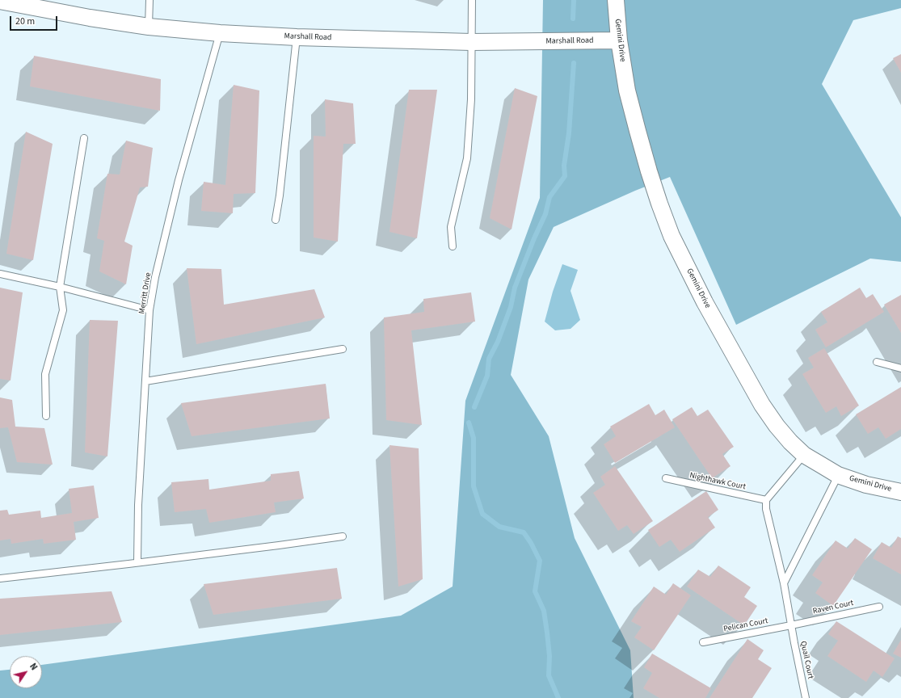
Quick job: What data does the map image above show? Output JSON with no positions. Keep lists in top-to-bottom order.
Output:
{
  "streets": {
    "street": ["Marshall Road", "Gemini Drive"],
    "lane": [
      "Merritt Drive",
      "Nighthawk Court",
      "Raven Court",
      "Pelican Court",
      "Quail Court"
    ]
  },
  "crossings": [
    ["Marshall Road", "Gemini Drive"],
    ["Marshall Road", "Merritt Drive"],
    ["Nighthawk Court", "Quail Court"],
    ["Raven Court", "Pelican Court"],
    ["Raven Court", "Quail Court"],
    ["Pelican Court", "Quail Court"]
  ],
  "scale_bar": "20 m",
  "north": "top right"
}
